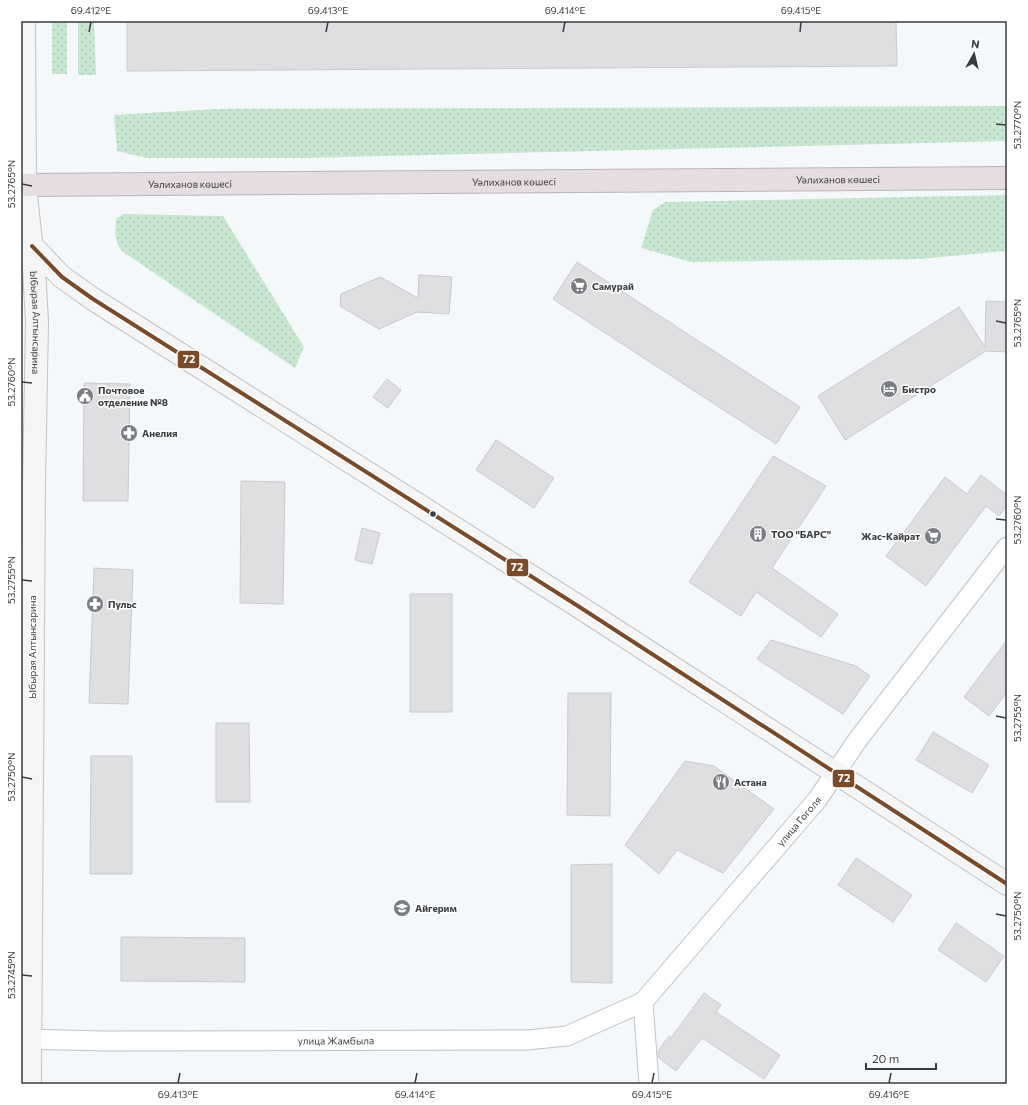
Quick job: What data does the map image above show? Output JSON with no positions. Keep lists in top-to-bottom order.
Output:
{
  "streets": {
    "highway": ["Уәлиханов көшесі"],
    "street": ["Ыбырая Алтынсарина", "улица Гоголя", "улица Жамбыла"]
  },
  "crossings": [
    ["Уәлиханов көшесі", "Ыбырая Алтынсарина"],
    ["Ыбырая Алтынсарина", "улица Жамбыла"],
    ["улица Гоголя", "улица Жамбыла"]
  ],
  "places": {
    "supermarket": ["Самурай", "Жас-Кайрат"],
    "hotel": ["Бистро"],
    "public building": ["Почтовое отделение №8"],
    "pharmacy": ["Анелия", "Пульс"],
    "building": ["ТОО \"БАРС\""],
    "restaurant": ["Астана"],
    "school or university": ["Айгерим"]
  },
  "lines": ["transit line 72"],
  "scale_bar": "20 m",
  "north": "top",
  "coordinates": [
    "69.412°E",
    "69.413°E",
    "69.414°E",
    "69.415°E",
    "53.2770°N",
    "53.2765°N",
    "53.2760°N",
    "53.2755°N",
    "53.2750°N",
    "53.2745°N",
    "69.416°E"
  ]
}
